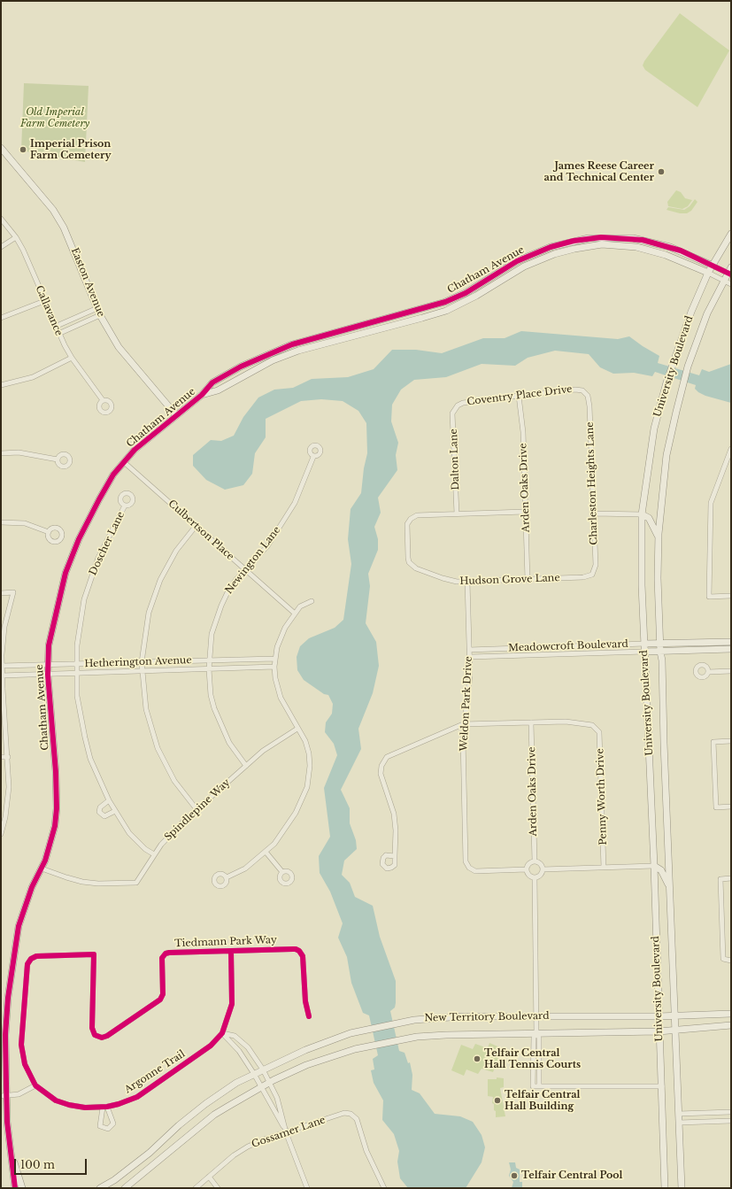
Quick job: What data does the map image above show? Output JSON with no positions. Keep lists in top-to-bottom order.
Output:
{
  "streets": {
    "main road": [
      "Chatham Avenue",
      "Easton Avenue",
      "University Boulevard",
      "Meadowcroft Boulevard",
      "New Territory Boulevard"
    ],
    "street": [
      "Callavance",
      "Coventry Place Drive",
      "Dalton Lane",
      "Charleston Heights Lane",
      "Arden Oaks Drive",
      "Culbertson Place",
      "Doscher Lane",
      "Newington Lane",
      "Hudson Grove Lane",
      "Hetherington Avenue",
      "Weldon Park Drive",
      "Penny Worth Drive",
      "Spindlepine Way",
      "Tiedmann Park Way",
      "Argonne Trail",
      "Gossamer Lane"
    ]
  },
  "crossings": [
    ["Chatham Avenue", "Easton Avenue"],
    ["Chatham Avenue", "University Boulevard"],
    ["Chatham Avenue", "Culbertson Place"],
    ["Chatham Avenue", "Hetherington Avenue"],
    ["Chatham Avenue", "Spindlepine Way"],
    ["University Boulevard", "Meadowcroft Boulevard"],
    ["University Boulevard", "New Territory Boulevard"],
    ["Coventry Place Drive", "Dalton Lane"],
    ["Coventry Place Drive", "Charleston Heights Lane"],
    ["Coventry Place Drive", "Arden Oaks Drive"],
    ["Dalton Lane", "Hudson Grove Lane"],
    ["Charleston Heights Lane", "Hudson Grove Lane"],
    ["Arden Oaks Drive", "Hudson Grove Lane"],
    ["Arden Oaks Drive", "Weldon Park Drive"],
    ["Arden Oaks Drive", "Penny Worth Drive"],
    ["Culbertson Place", "Newington Lane"],
    ["Doscher Lane", "Hetherington Avenue"],
    ["Doscher Lane", "Spindlepine Way"],
    ["Newington Lane", "Hetherington Avenue"],
    ["Newington Lane", "Spindlepine Way"],
    ["Hudson Grove Lane", "Weldon Park Drive"],
    ["Meadowcroft Boulevard", "Weldon Park Drive"],
    ["Tiedmann Park Way", "Argonne Trail"]
  ],
  "parks": ["Old Imperial Farm Cemetery"],
  "places": [
    "Imperial Prison Farm Cemetery",
    "James Reese Career and Technical Center",
    "Telfair Central Hall Tennis Courts",
    "Telfair Central Hall Building",
    "Telfair Central Pool"
  ],
  "scale_bar": "100 m"
}
